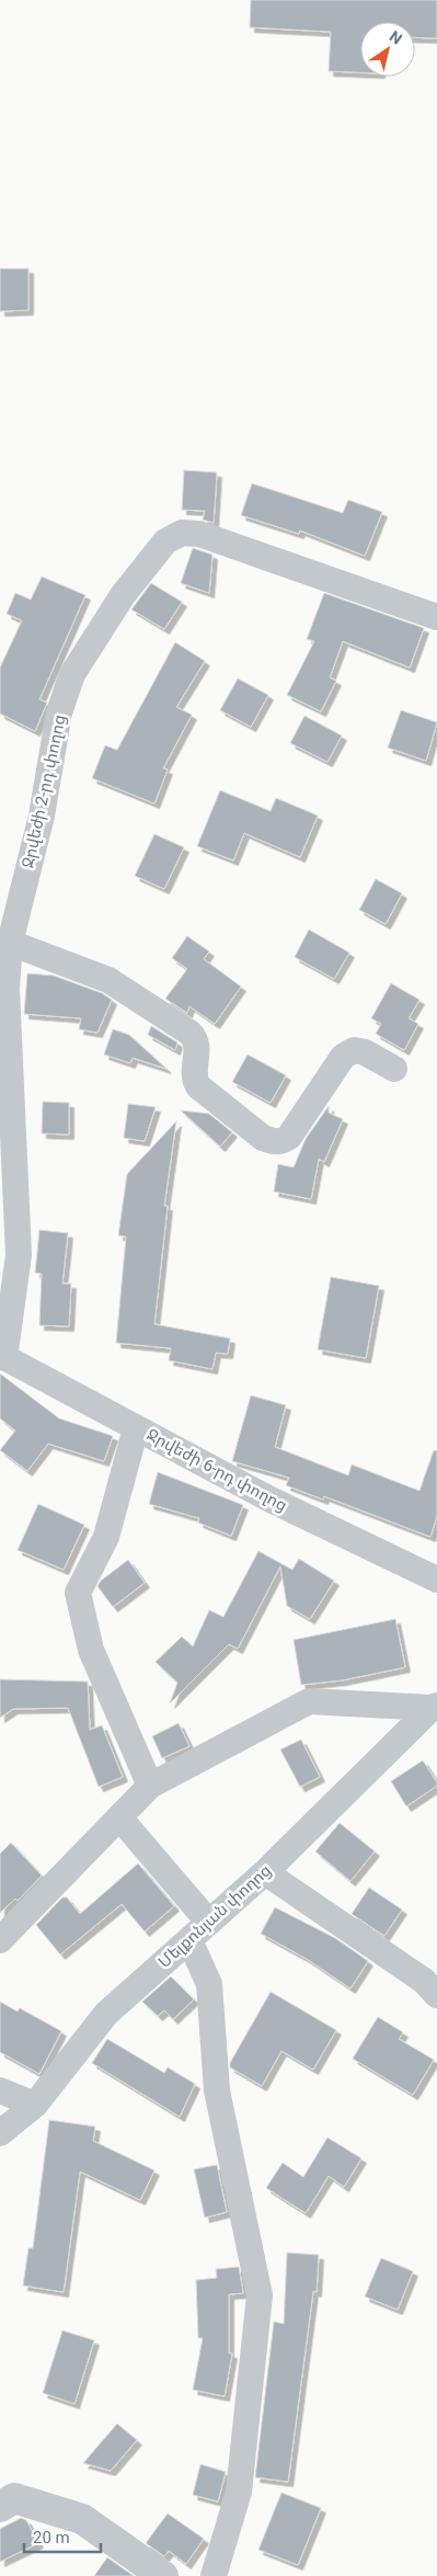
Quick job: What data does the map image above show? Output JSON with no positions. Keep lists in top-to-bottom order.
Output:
{
  "streets": {
    "street": ["Ջրվեժի 2-րդ փողոց", "Ջրվեժի 6-րդ փողոց", "Մելքոնյան փողոց"]
  },
  "crossings": [
    ["Ջրվեժի 2-րդ փողոց", "Ջրվեժի 6-րդ փողոց"]
  ],
  "scale_bar": "20 m",
  "north": "top right"
}
